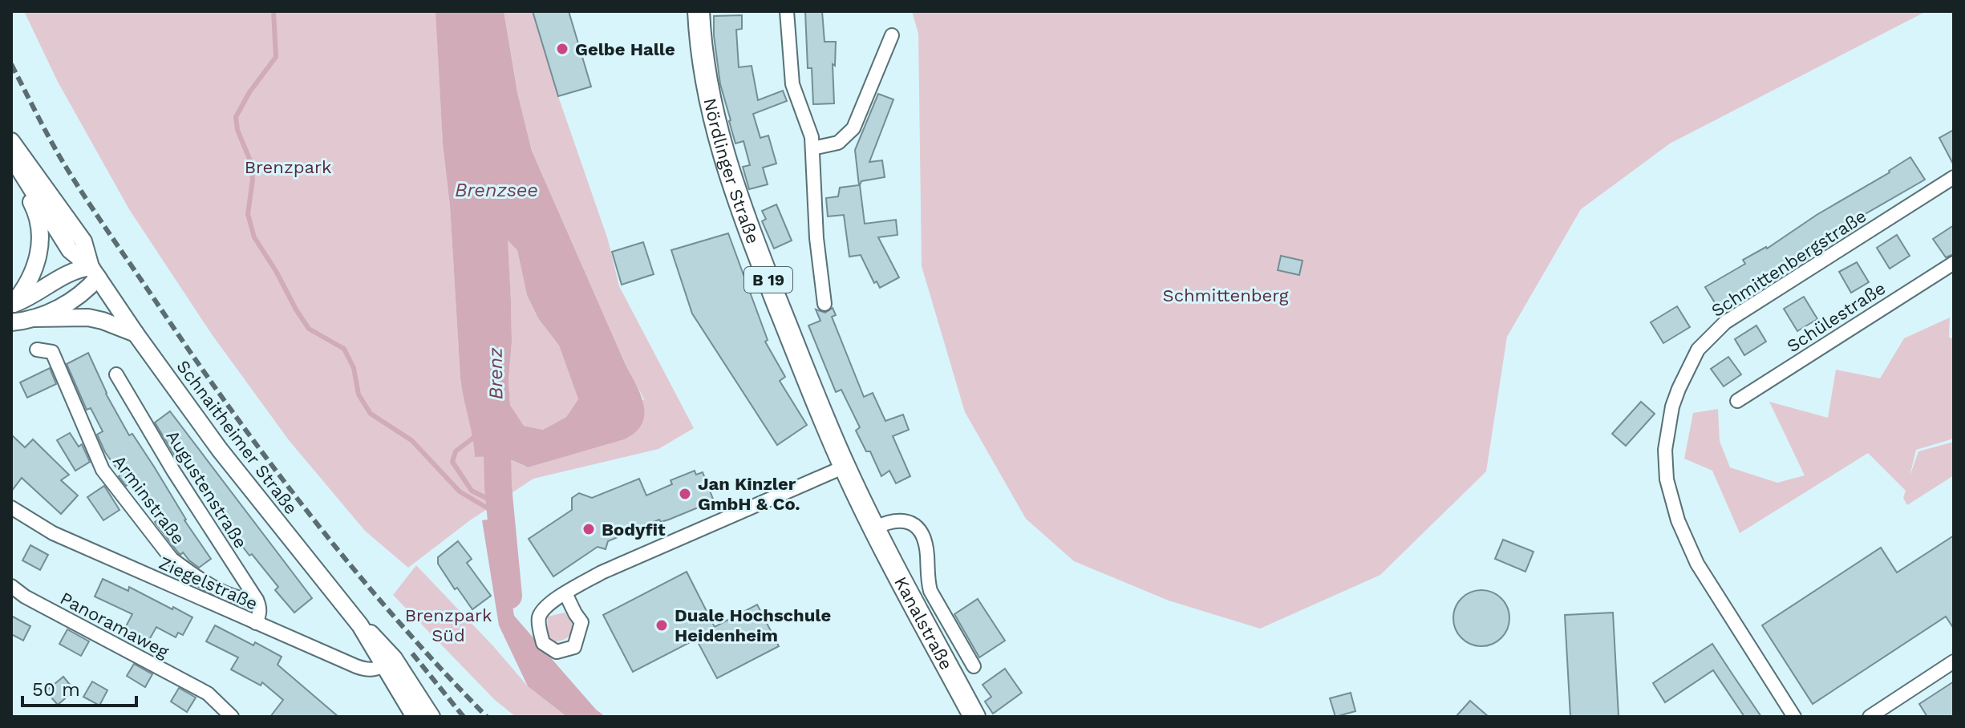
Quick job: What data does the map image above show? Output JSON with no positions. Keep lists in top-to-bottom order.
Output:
{
  "streets": {
    "main road": ["Nördlinger Straße", "B 19", "Kanalstraße"],
    "street": [
      "Schmittenbergstraße",
      "Schülestraße",
      "Schnaitheimer Straße",
      "Augustenstraße",
      "Arminstraße",
      "Ziegelstraße",
      "Panoramaweg"
    ]
  },
  "crossings": [
    ["Nördlinger Straße", "Kanalstraße"],
    ["Schnaitheimer Straße", "Ziegelstraße"],
    ["Augustenstraße", "Arminstraße"]
  ],
  "water": ["Brenzsee", "Brenz"],
  "parks": ["Brenzpark", "Schmittenberg", "Brenzpark Süd"],
  "places": [
    "Gelbe Halle",
    "Jan Kinzler GmbH & Co.",
    "Bodyfit",
    "Duale Hochschule Heidenheim"
  ],
  "scale_bar": "50 m"
}
